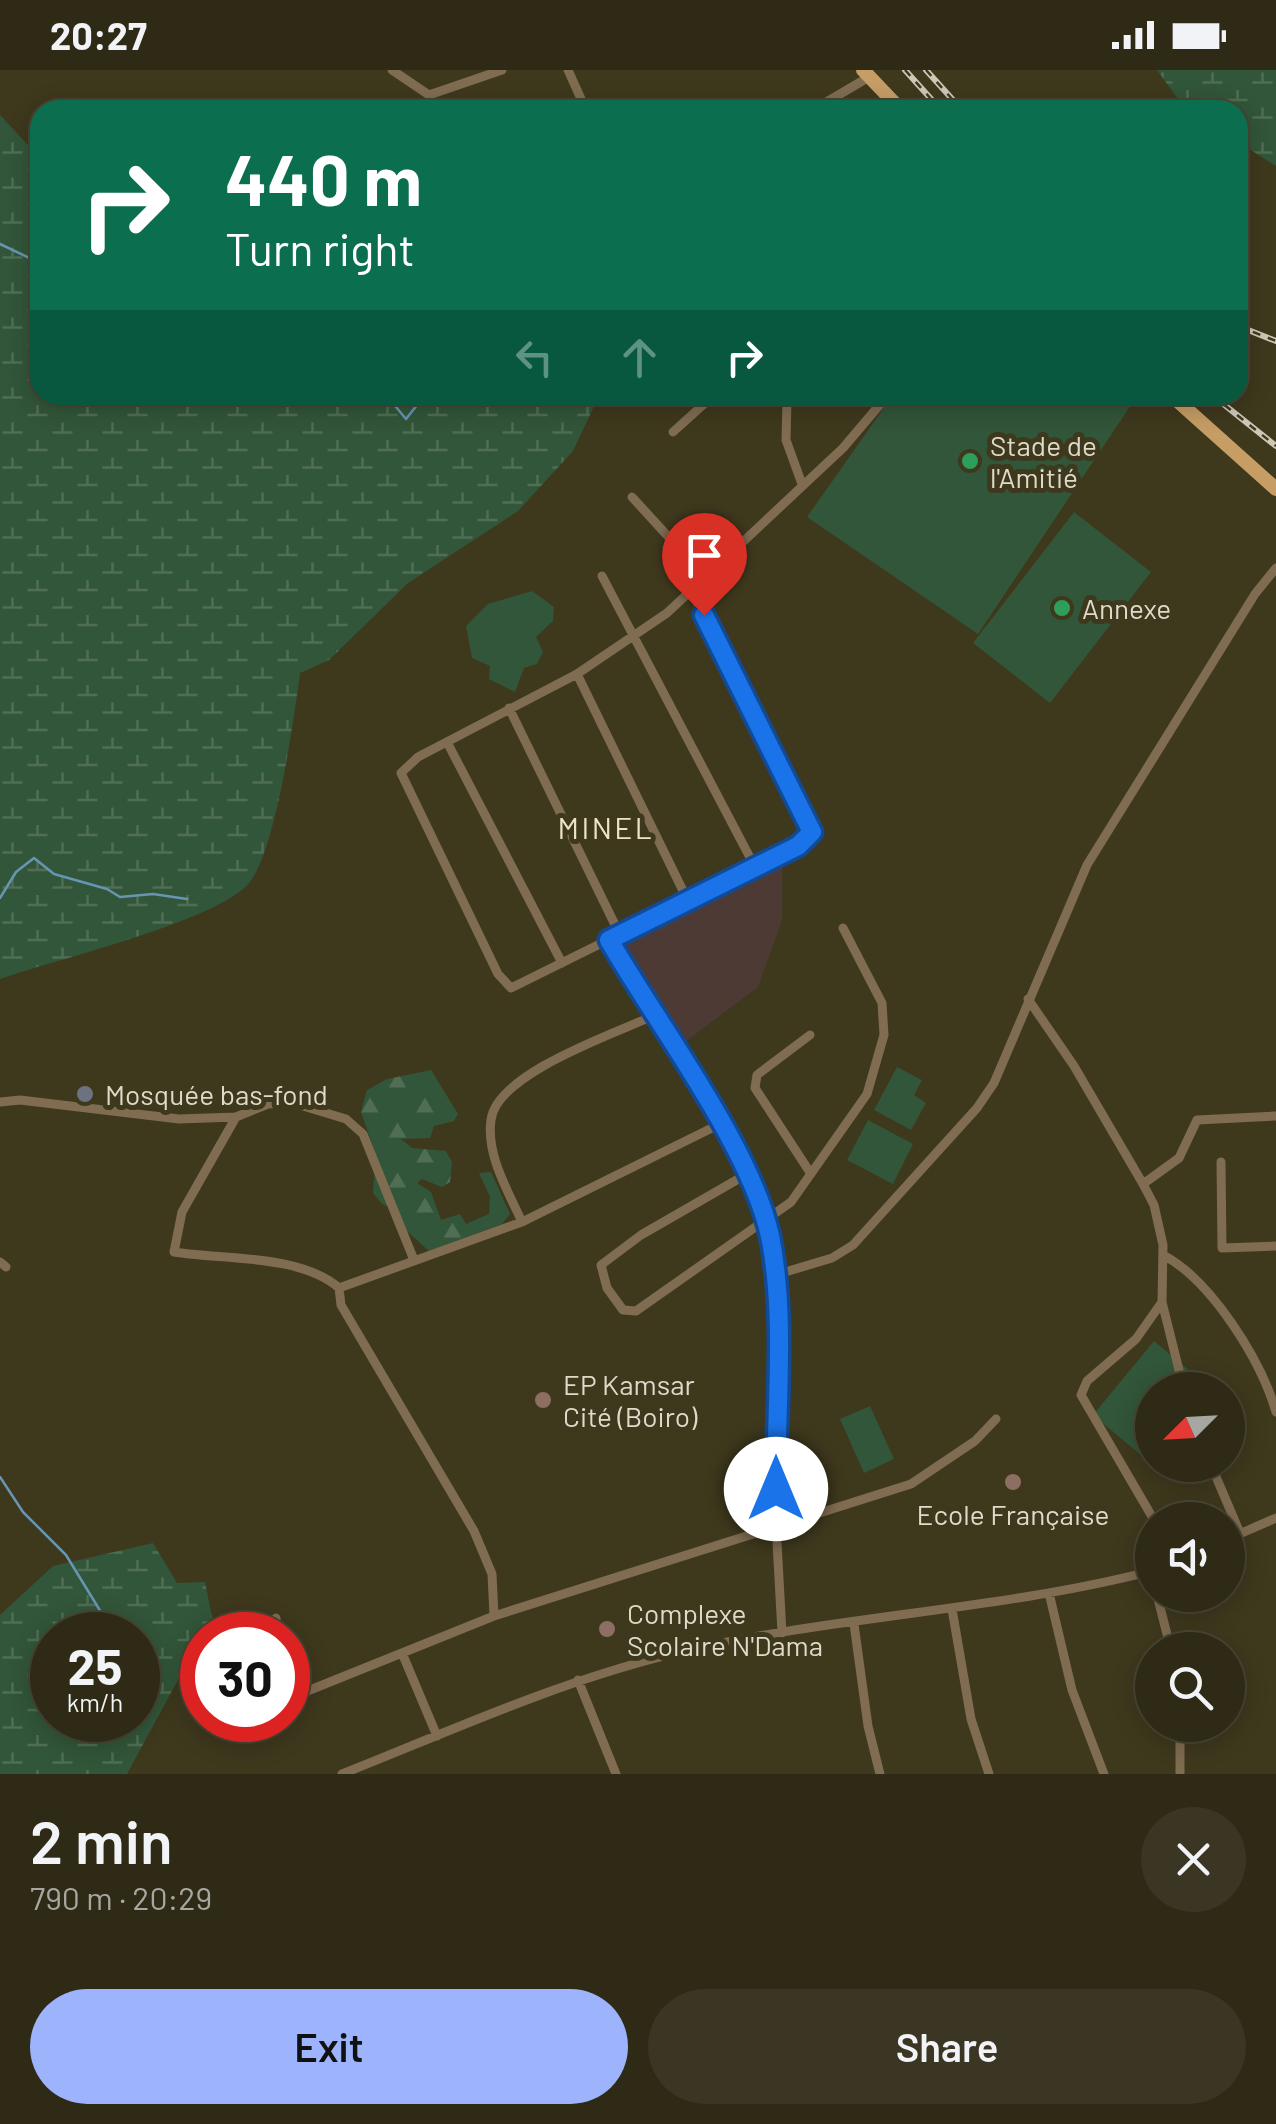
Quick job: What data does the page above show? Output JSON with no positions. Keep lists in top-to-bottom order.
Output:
{
  "districts": ["MINEL"],
  "places": [
    "Stade de l'Amitié",
    "Annexe",
    "Mosquée bas-fond",
    "EP Kamsar Cité (Boiro)",
    "Ecole Française",
    "Complexe Scolaire N'Dama"
  ],
  "north": "bottom left",
  "page": {
    "status": "20:27",
    "turn": ["440 m", "Turn right"],
    "speed": "25 km/h",
    "limit": "30",
    "heading": ["2 min", "790 m · 20:29"],
    "buttons": ["Exit", "Share"]
  }
}
